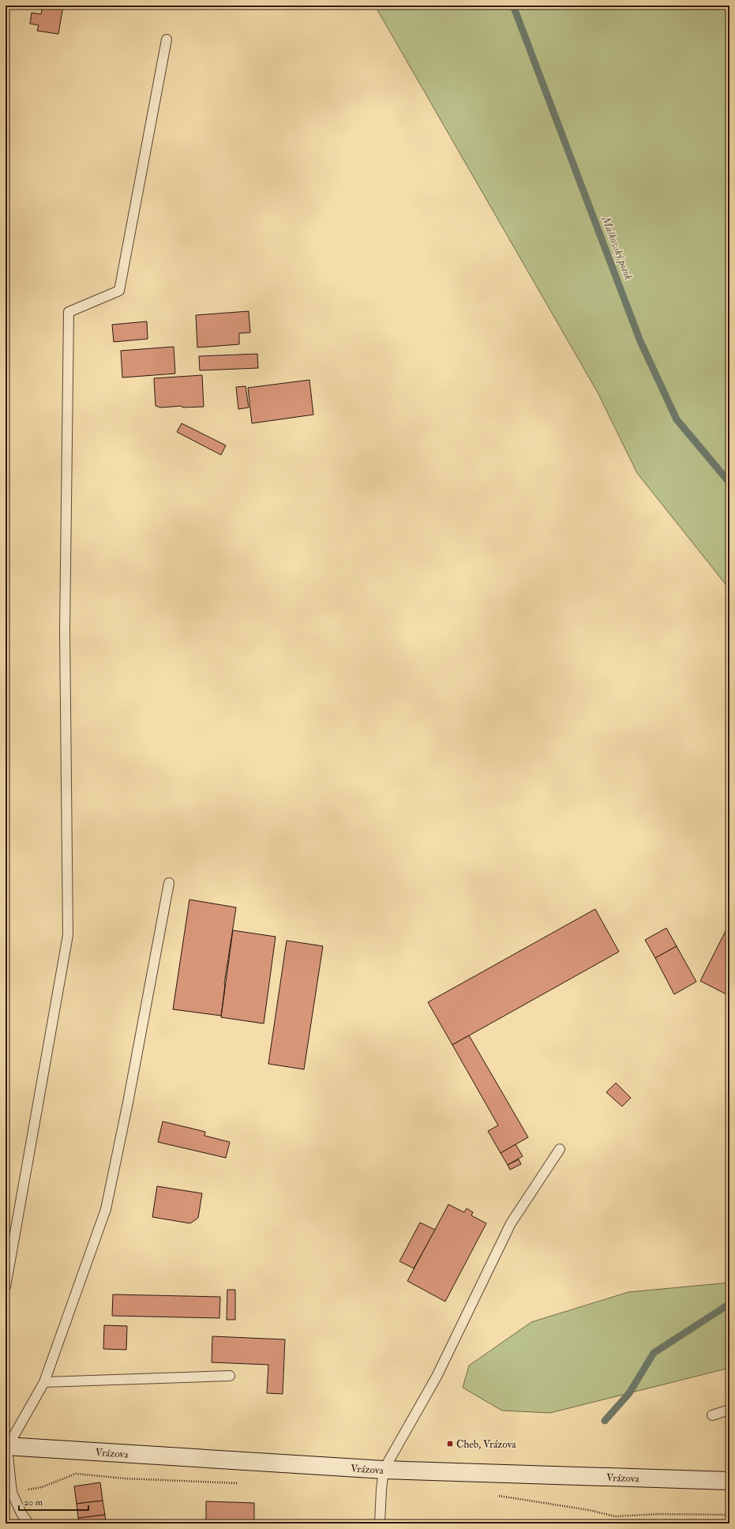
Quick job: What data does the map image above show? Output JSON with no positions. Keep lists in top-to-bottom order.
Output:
{
  "streets": {
    "street": ["Vrázova"]
  },
  "water": ["Maškovský potok"],
  "places": {
    "transit": ["Cheb, Vrázova"]
  },
  "scale_bar": "20 m"
}
